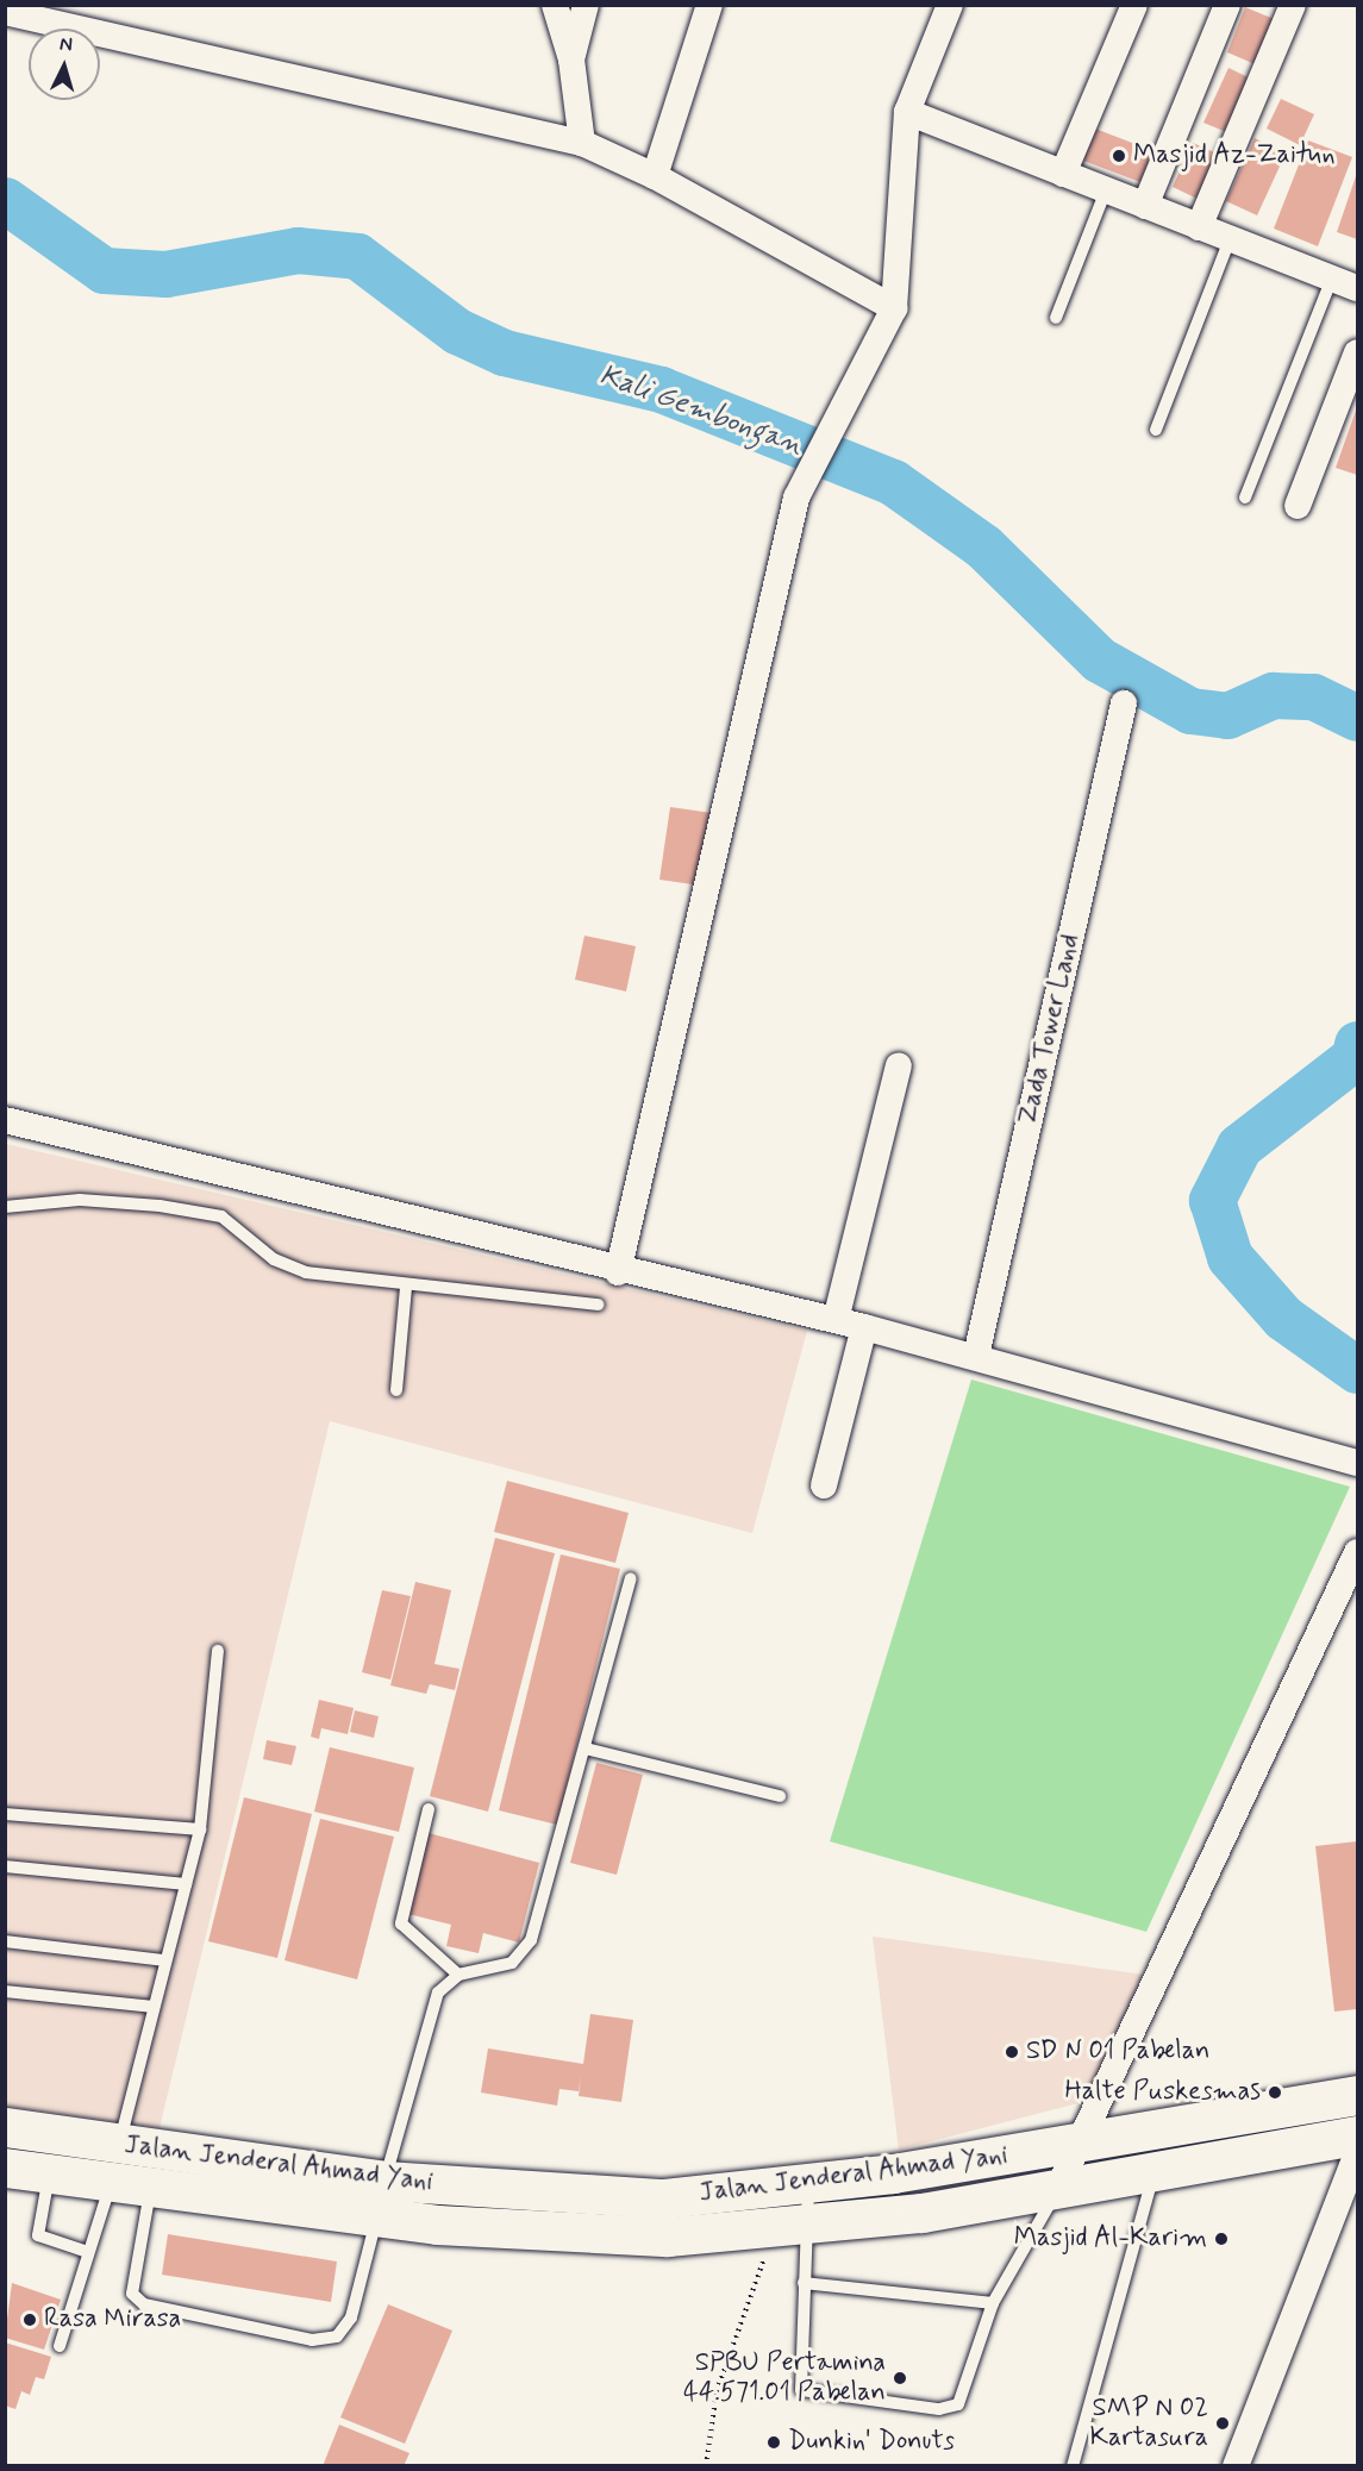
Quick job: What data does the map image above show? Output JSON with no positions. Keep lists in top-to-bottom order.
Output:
{
  "streets": {
    "highway": ["Jalan Jenderal Ahmad Yani"],
    "street": ["Zada Tower Land"]
  },
  "water": ["Kali Gembongan"],
  "places": [
    "Masjid Az-Zaitun",
    "SD N 01 Pabelan",
    "Halte Puskesmas",
    "Masjid Al-Karim",
    "Rasa Mirasa",
    "SPBU Pertamina 44.571.01 Pabelan",
    "SMP N 02 Kartasura",
    "Dunkin' Donuts"
  ],
  "north": "top"
}
